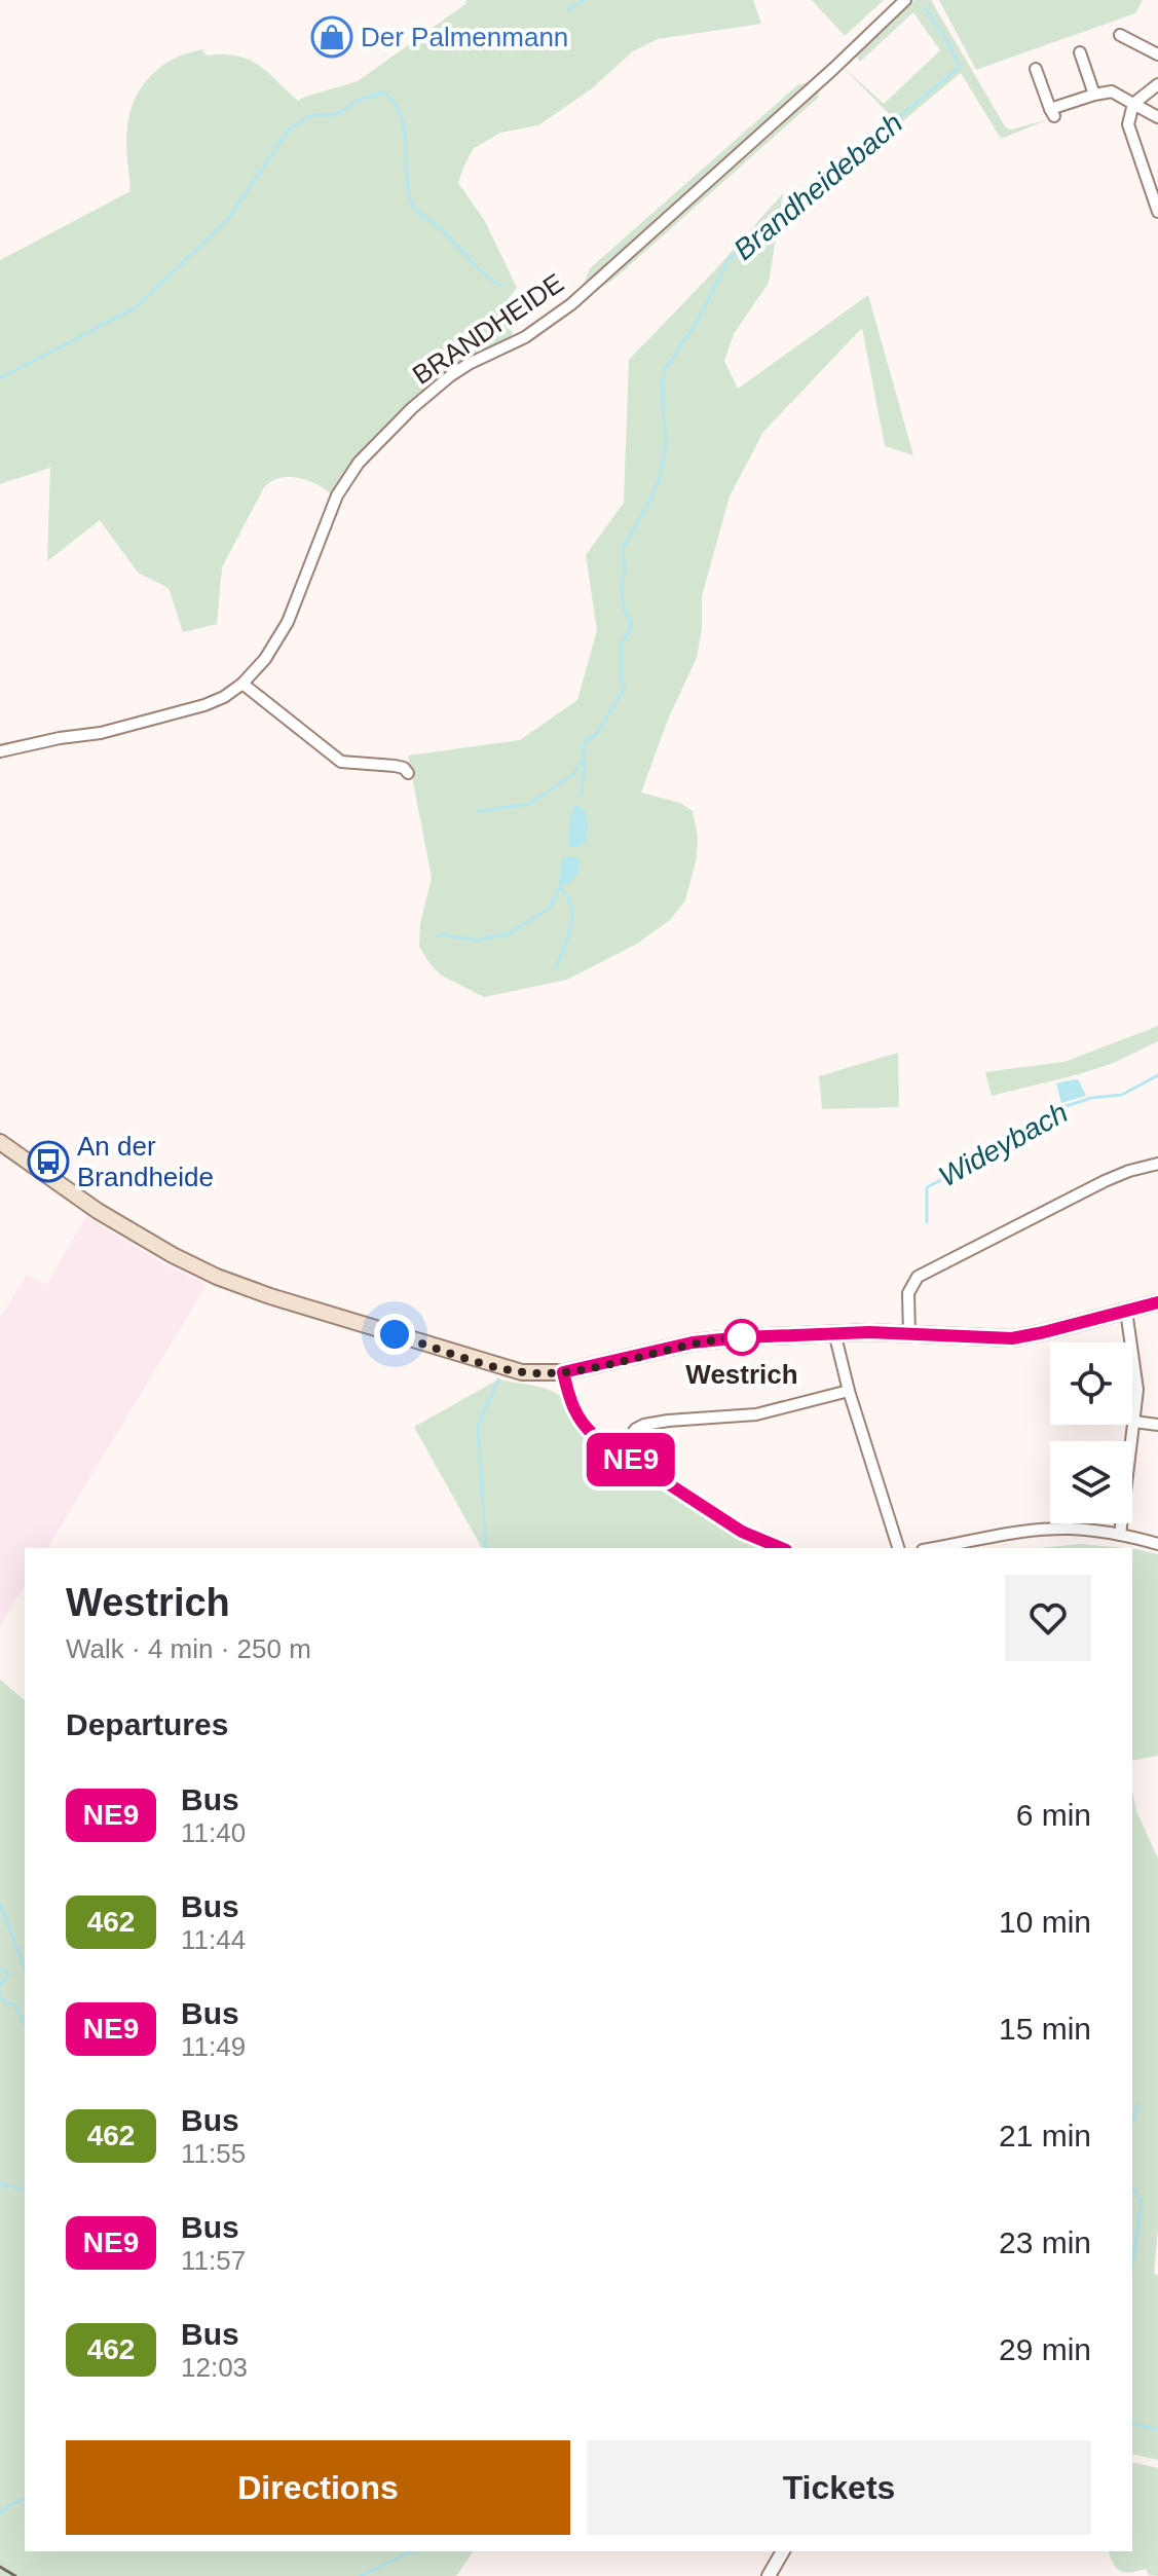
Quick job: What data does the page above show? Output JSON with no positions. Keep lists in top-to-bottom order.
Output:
{
  "streets": {
    "street": ["BRANDHEIDE"]
  },
  "water": ["Brandheidebach", "Wideybach"],
  "places": {
    "shop": ["Der Palmenmann"],
    "bus stop": ["An der Brandheide"],
    "other": ["Westrich"]
  },
  "lines": ["bus line NE9"],
  "page": {
    "on_map": "NE9",
    "heading": [
      ["Westrich", "Walk · 4 min · 250 m"],
      "Departures"
    ],
    "list": [
      {
        "mark": "NE9",
        "name": "Bus",
        "note": "11:40",
        "value": "6 min"
      },
      {
        "mark": "462",
        "name": "Bus",
        "note": "11:44",
        "value": "10 min"
      },
      {
        "mark": "NE9",
        "name": "Bus",
        "note": "11:49",
        "value": "15 min"
      },
      {
        "mark": "462",
        "name": "Bus",
        "note": "11:55",
        "value": "21 min"
      },
      {
        "mark": "NE9",
        "name": "Bus",
        "note": "11:57",
        "value": "23 min"
      },
      {
        "mark": "462",
        "name": "Bus",
        "note": "12:03",
        "value": "29 min"
      }
    ],
    "buttons": ["Directions", "Tickets"]
  }
}
